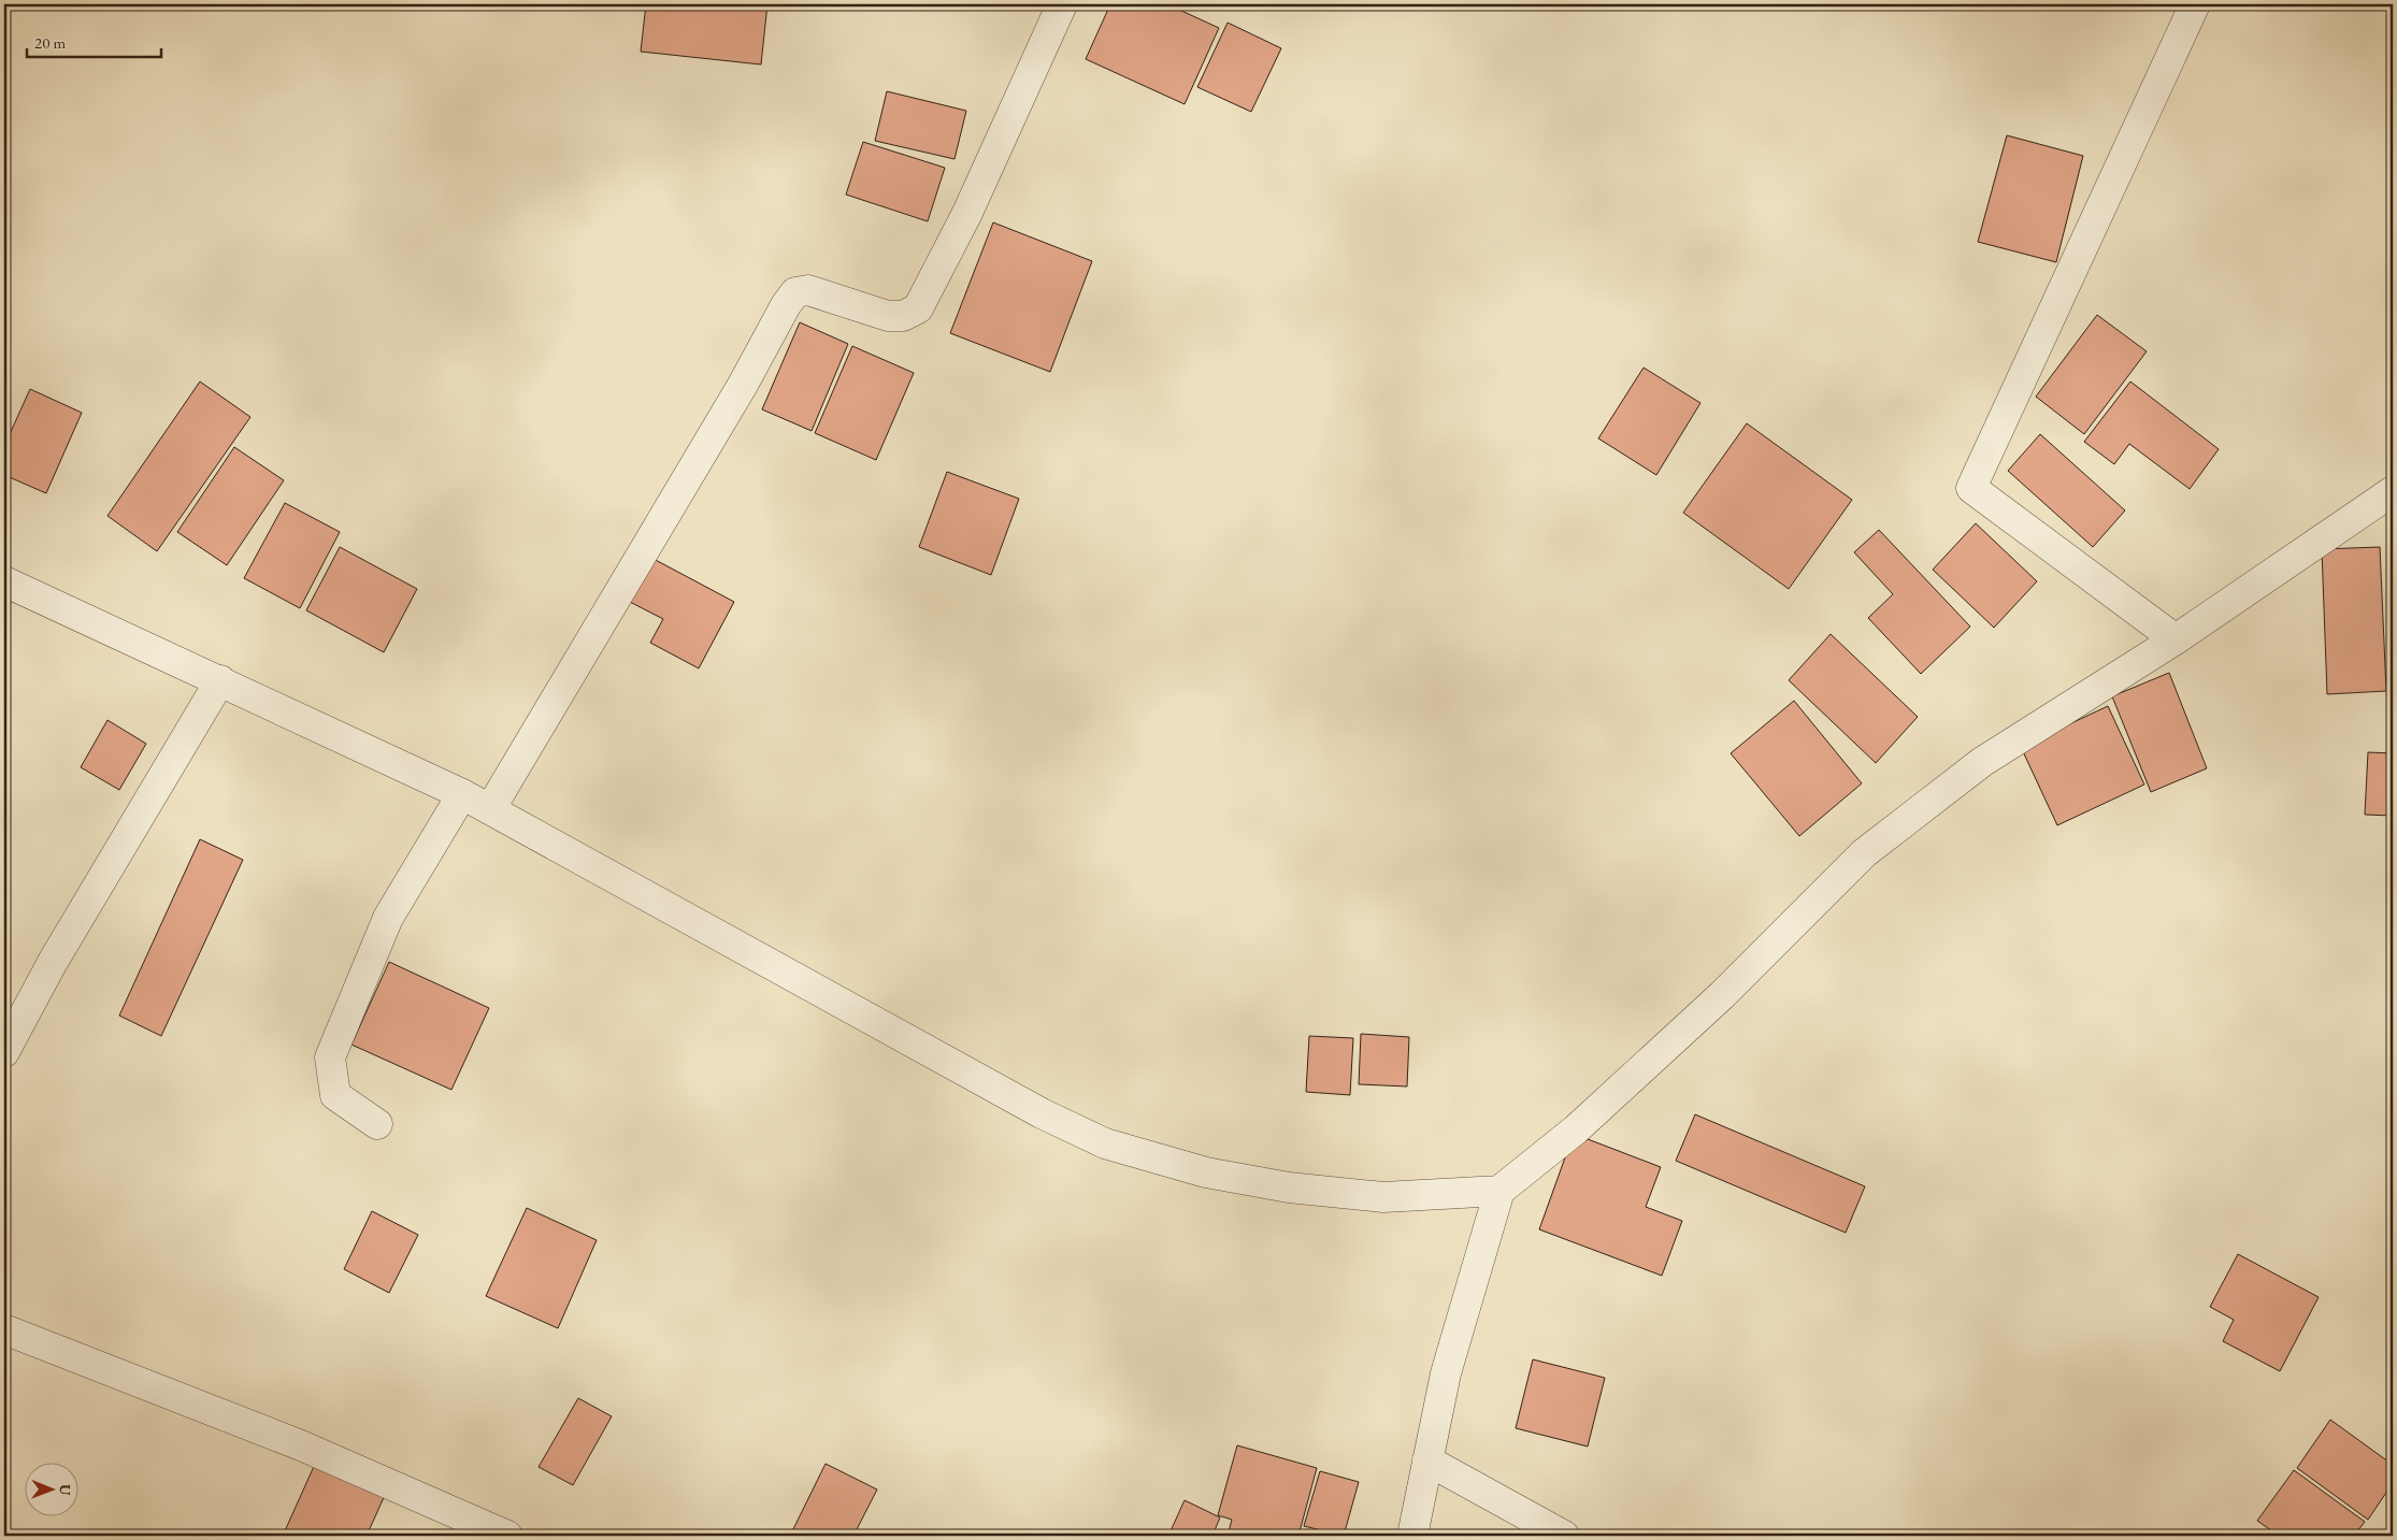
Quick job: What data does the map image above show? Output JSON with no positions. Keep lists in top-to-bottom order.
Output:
{
  "scale_bar": "20 m",
  "north": "right"
}
